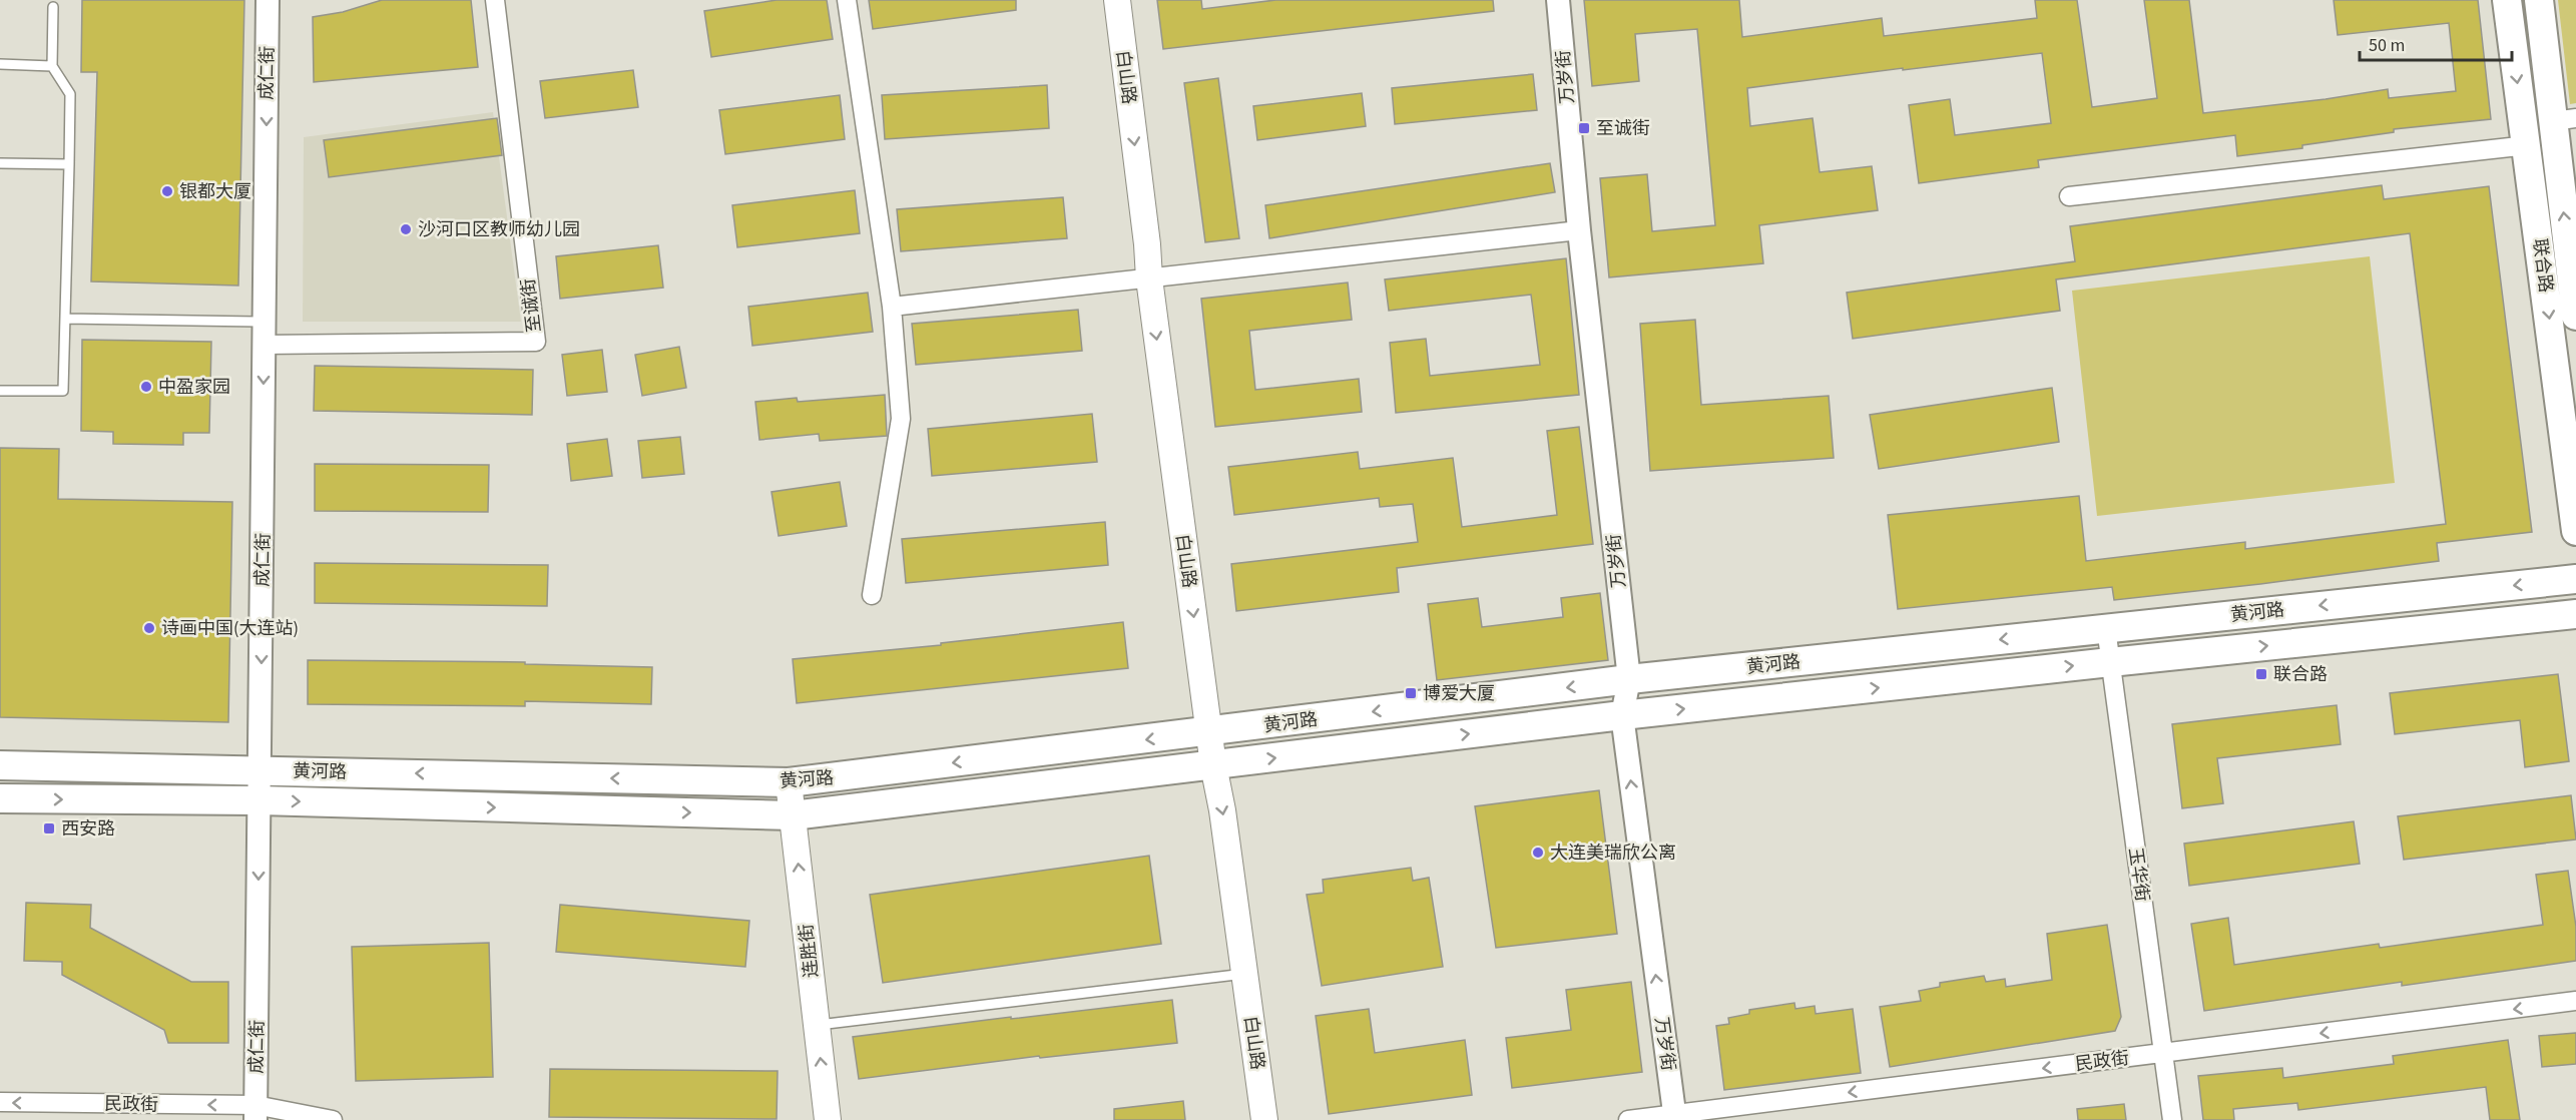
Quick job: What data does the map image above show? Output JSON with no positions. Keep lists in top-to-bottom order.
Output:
{
  "streets": {
    "main road": [
      "白山路",
      "联合路",
      "黄河路",
      "连胜街"
    ],
    "street": [
      "成仁街",
      "万岁街",
      "至诚街",
      "玉华街",
      "民政街"
    ]
  },
  "crossings": [
    ["成仁街", "至诚街"],
    ["成仁街", "黄河路"],
    ["成仁街", "民政街"],
    ["白山路", "黄河路"],
    ["万岁街", "黄河路"],
    ["万岁街", "民政街"],
    ["黄河路", "玉华街"],
    ["黄河路", "连胜街"],
    ["玉华街", "民政街"]
  ],
  "one_way": [
    "成仁街",
    "白山路",
    "万岁街",
    "连胜街",
    "民政街"
  ],
  "places": {
    "transit": [
      "至诚街",
      "联合路",
      "博爱大厦",
      "西安路"
    ],
    "other": [
      "银都大厦",
      "沙河口区教师幼儿园",
      "中盈家园",
      "诗画中国(大连站)",
      "大连美瑞欣公离"
    ]
  },
  "scale_bar": "50 m"
}
